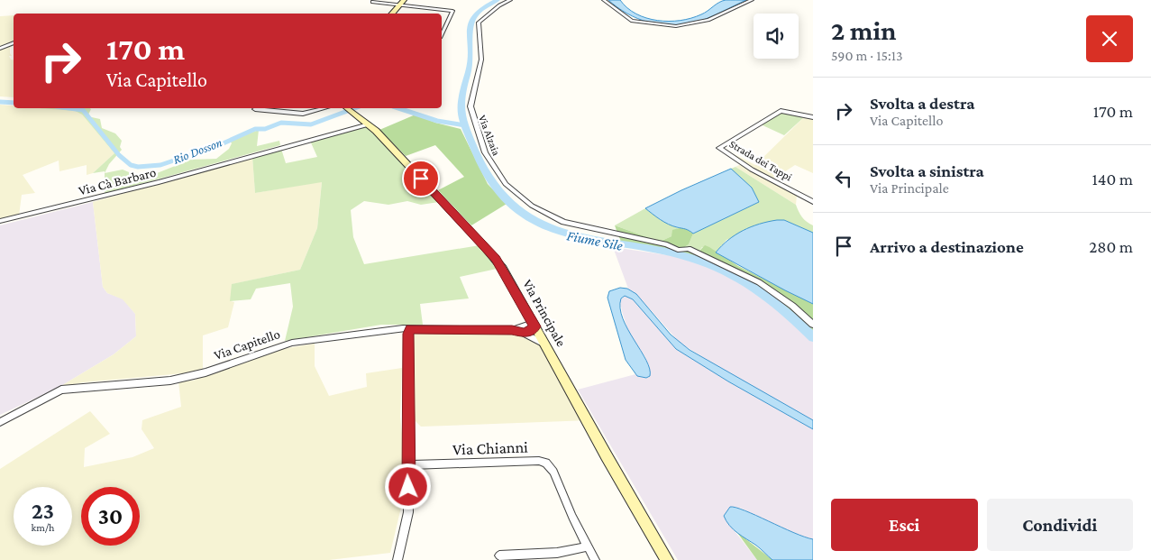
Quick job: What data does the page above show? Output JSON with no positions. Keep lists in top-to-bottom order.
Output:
{
  "streets": {
    "main road": ["Via Principale"],
    "street": [
      "Via Alzaia",
      "Strada dei Tappi",
      "Via Cà Barbaro",
      "Via Capitello",
      "Via Chianni"
    ]
  },
  "crossings": [
    ["Via Cà Barbaro", "Via Principale"],
    ["Via Principale", "Via Capitello"]
  ],
  "water": ["Rio Dosson", "Fiume Sile"],
  "page": {
    "heading": ["2 min", "590 m · 15:13"],
    "turn": ["170 m", "Via Capitello"],
    "list": [
      {
        "name": "Svolta a destra",
        "note": "Via Capitello",
        "value": "170 m"
      },
      {
        "name": "Svolta a sinistra",
        "note": "Via Principale",
        "value": "140 m"
      },
      {
        "name": "Arrivo a destinazione",
        "value": "280 m"
      }
    ],
    "speed": "23 km/h",
    "limit": "30",
    "buttons": ["Esci", "Condividi"]
  }
}
